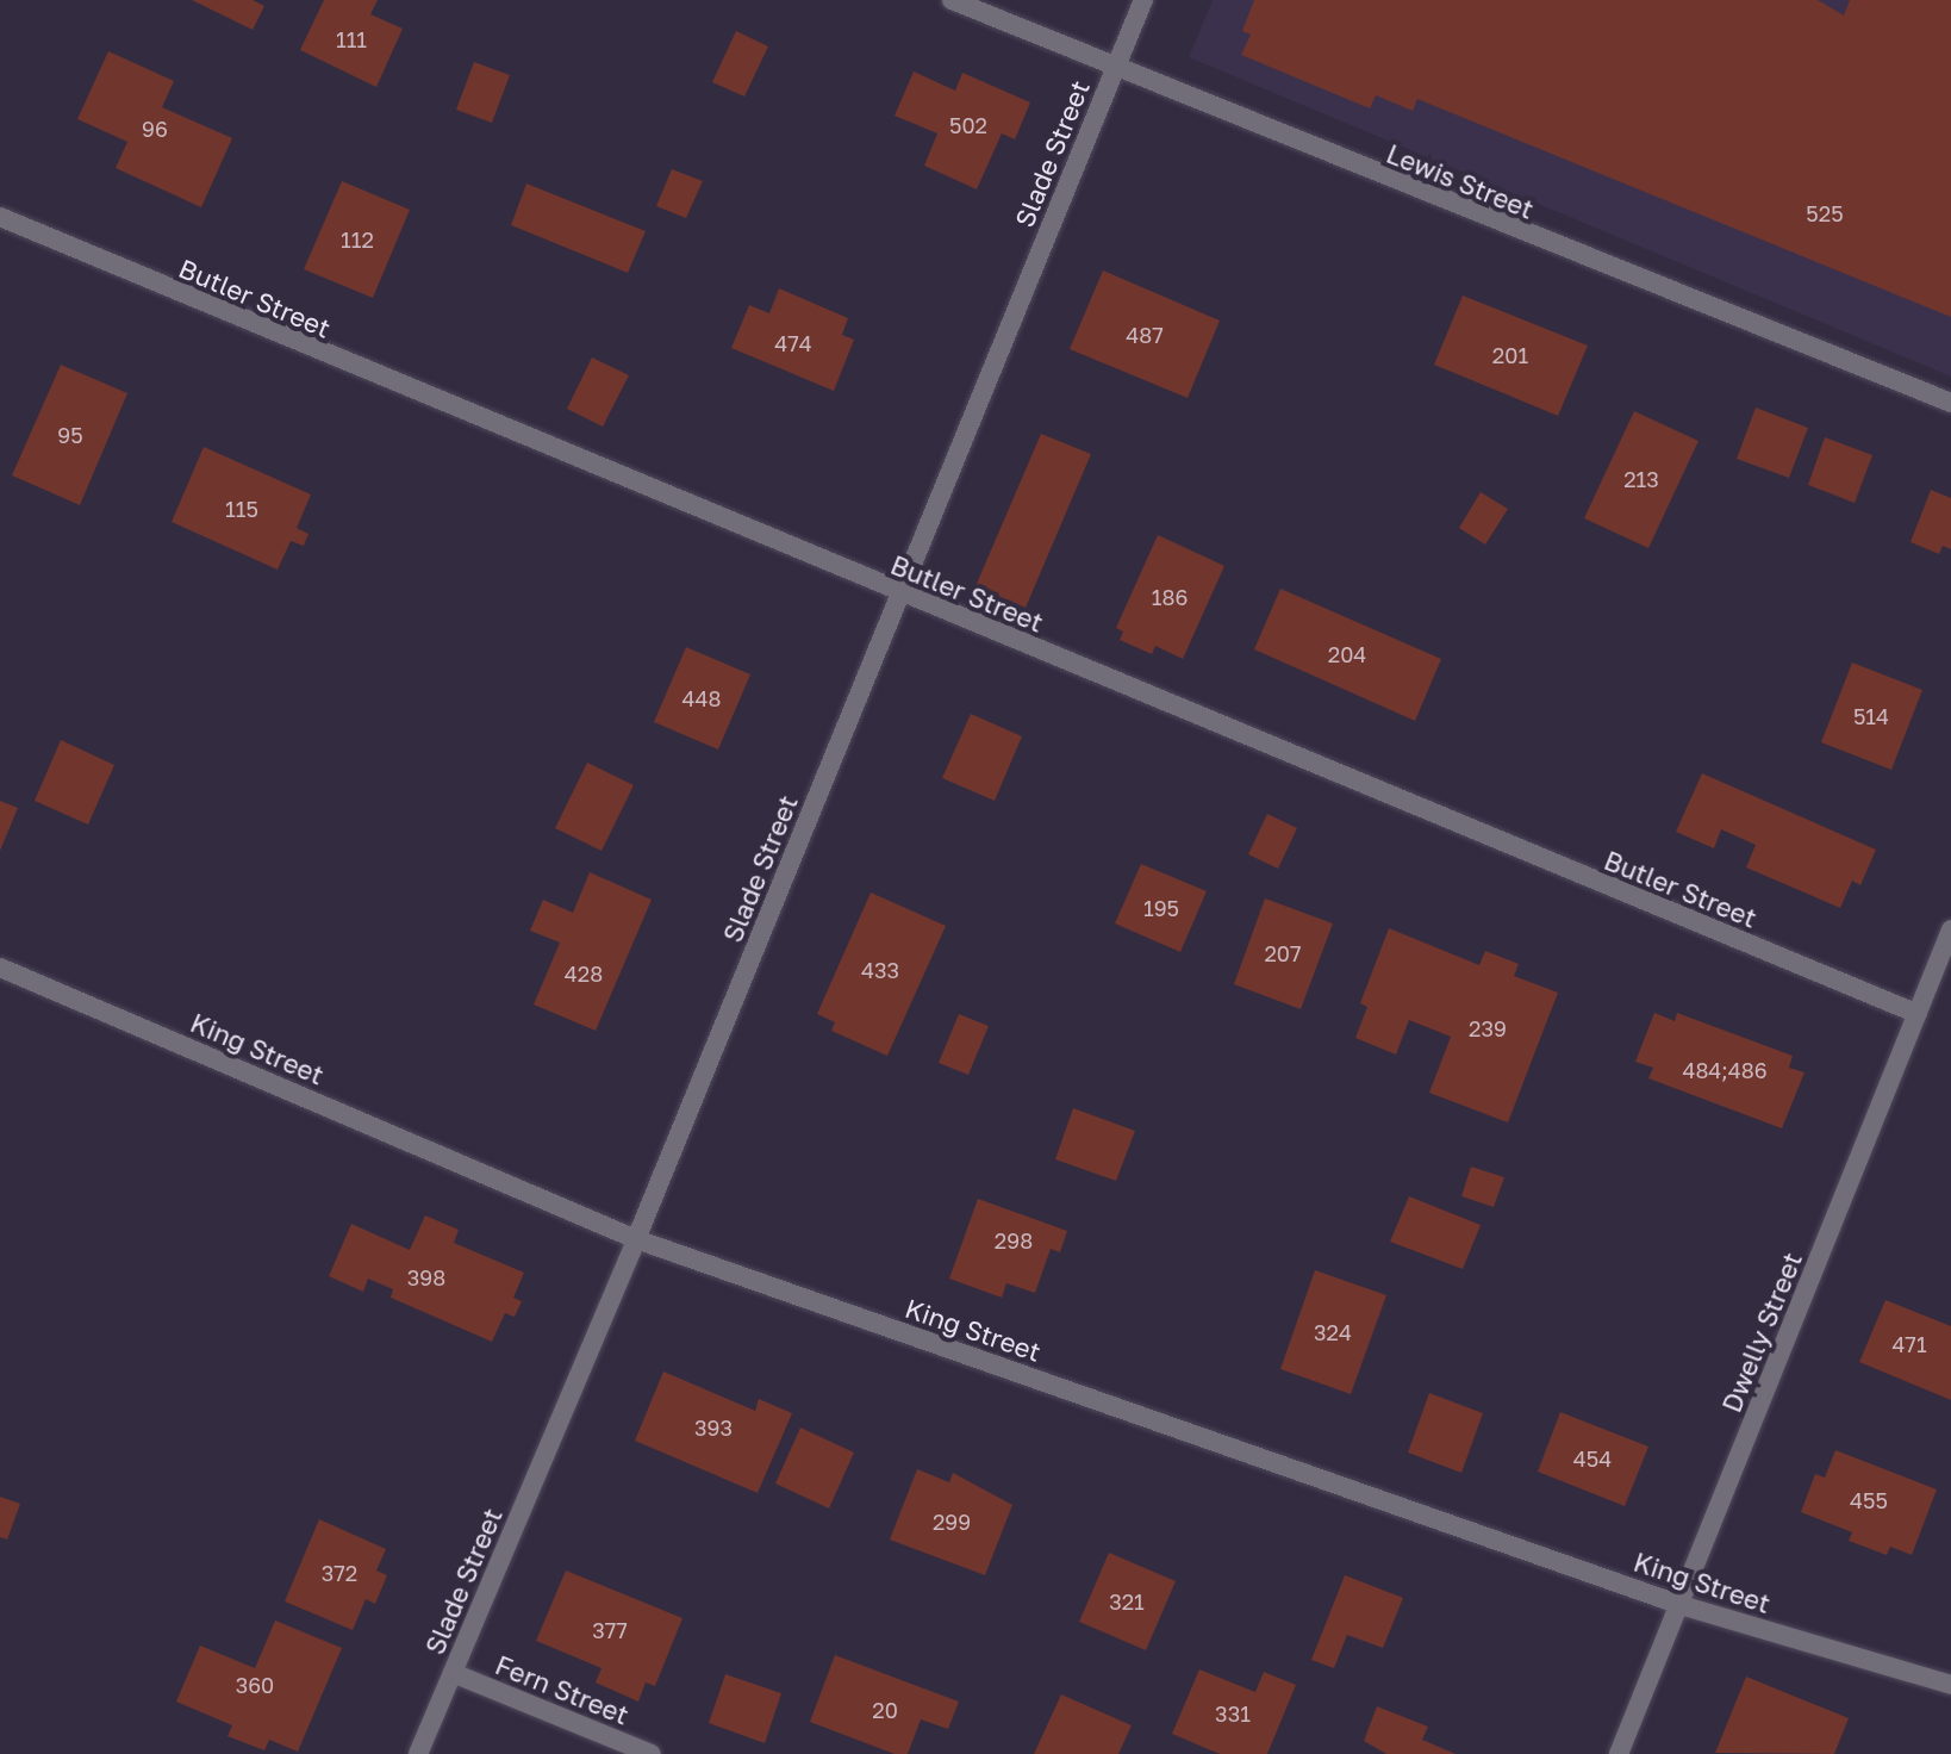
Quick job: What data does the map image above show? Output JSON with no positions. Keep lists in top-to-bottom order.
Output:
{
  "streets": {
    "street": [
      "Slade Street",
      "Lewis Street",
      "Butler Street",
      "King Street",
      "Dwelly Street",
      "Fern Street"
    ]
  },
  "crossings": [
    ["Slade Street", "Lewis Street"],
    ["Slade Street", "Butler Street"],
    ["Slade Street", "King Street"],
    ["Slade Street", "Fern Street"],
    ["Butler Street", "Dwelly Street"],
    ["King Street", "Dwelly Street"]
  ],
  "house_numbers": [
    "111",
    "502",
    "96",
    "525",
    "112",
    "487",
    "474",
    "201",
    "95",
    "213",
    "115",
    "186",
    "204",
    "448",
    "514",
    "195",
    "207",
    "433",
    "428",
    "239",
    "484;486",
    "298",
    "398",
    "324",
    "471",
    "393",
    "454",
    "455",
    "299",
    "372",
    "321",
    "377",
    "360",
    "20",
    "331"
  ]
}
